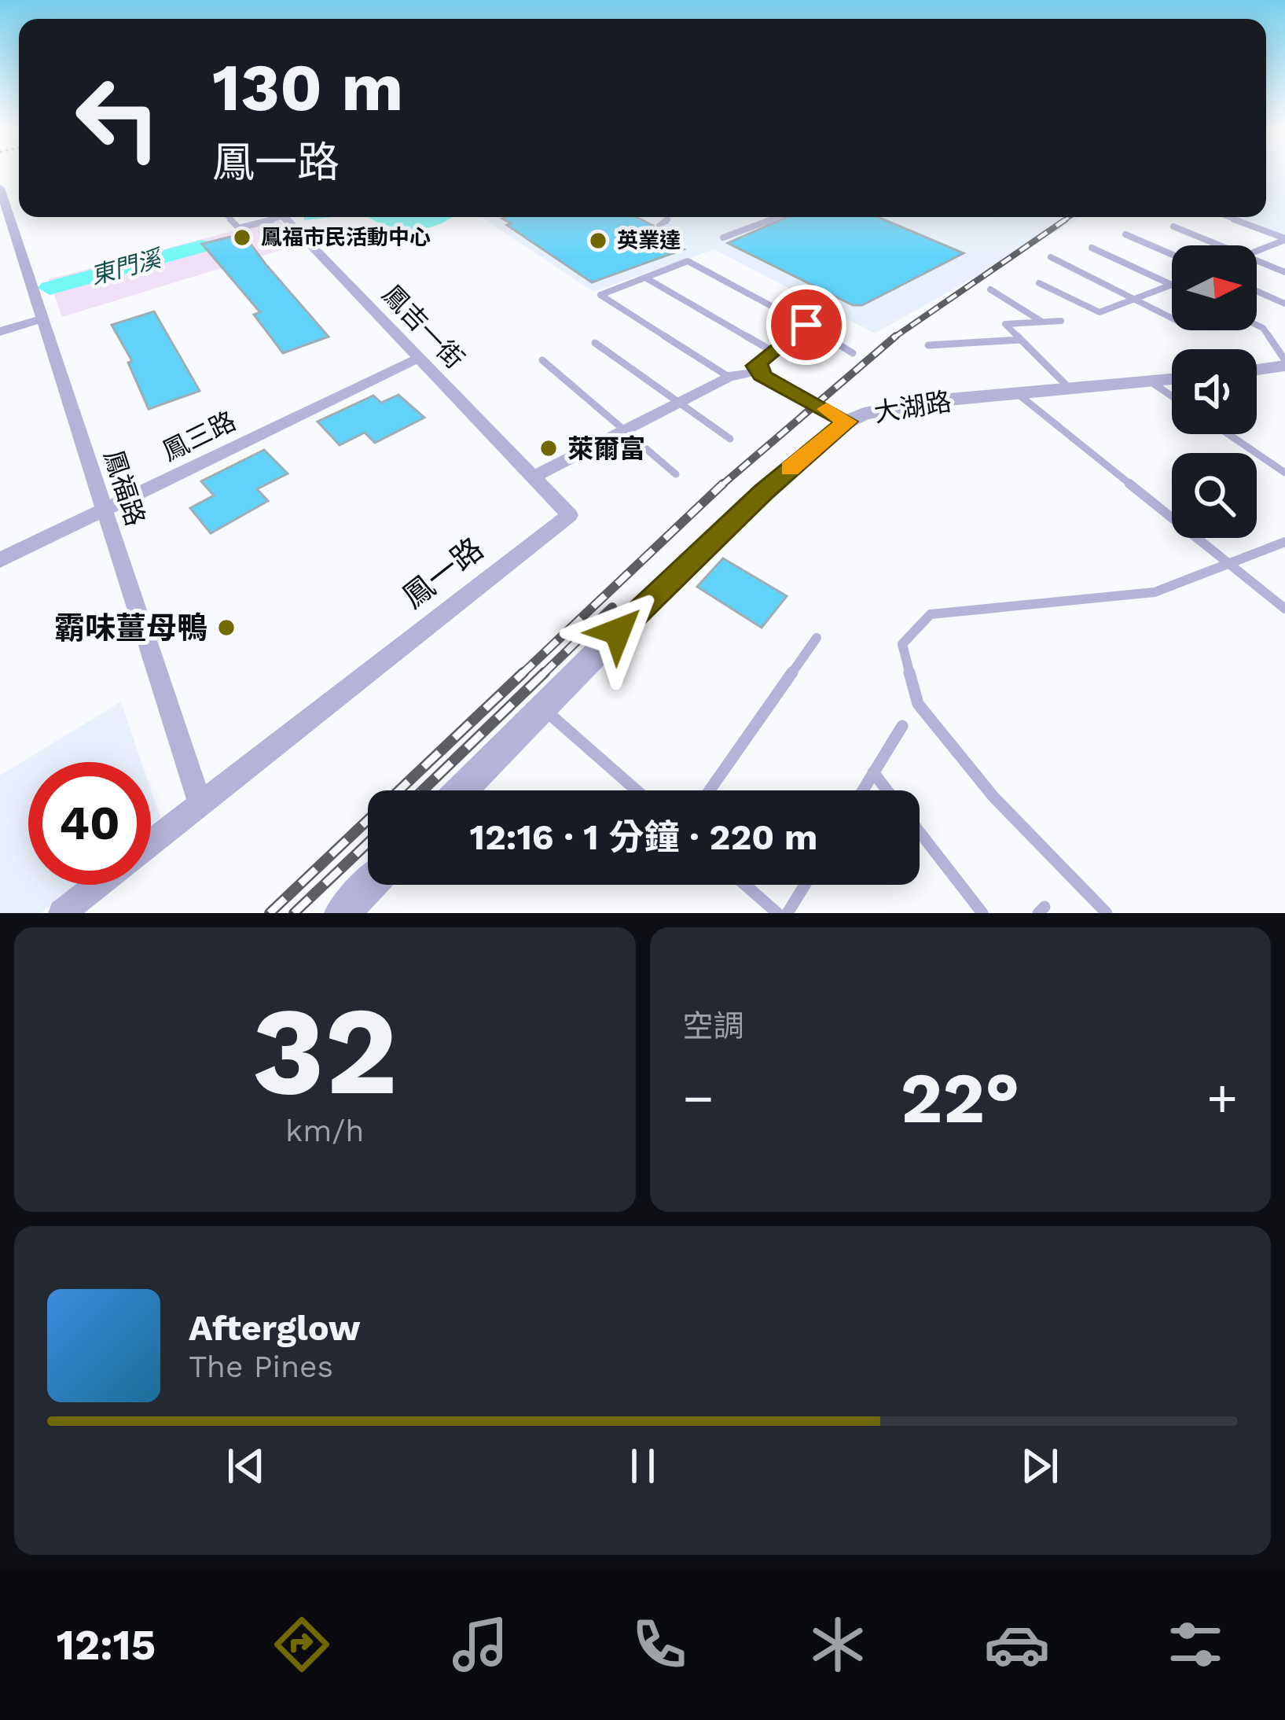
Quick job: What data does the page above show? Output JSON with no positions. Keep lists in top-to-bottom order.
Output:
{
  "streets": {
    "street": [
      "鳳吉一街",
      "大湖路",
      "鳳三路",
      "鳳福路",
      "鳳一路"
    ]
  },
  "crossings": [
    ["鳳吉一街", "鳳三路"],
    ["鳳吉一街", "鳳一路"],
    ["鳳三路", "鳳福路"],
    ["鳳福路", "鳳一路"]
  ],
  "water": ["東門溪"],
  "places": [
    "鳳福市民活動中心",
    "英業達",
    "萊爾富",
    "霸味薑母鴨"
  ],
  "north": "right",
  "page": {
    "turn": ["130 m", "鳳一路"],
    "limit": "40",
    "trip": "12:16 · 1 分鐘 · 220 m",
    "tile": [
      ["32", "km/h"],
      "空調"
    ],
    "heat": ["−", "22°", "+"],
    "song": ["Afterglow", "The Pines"],
    "tabs": "12:15"
  }
}
